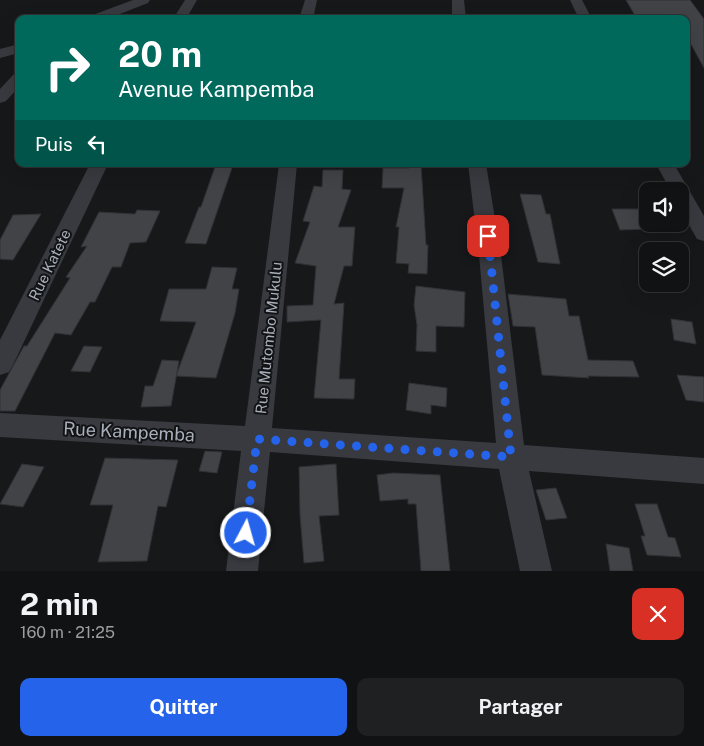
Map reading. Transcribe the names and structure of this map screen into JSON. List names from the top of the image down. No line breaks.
{"streets":{"street":["Rue Katete","Rue Mutombo Mukulu","Rue Kampemba"]},"crossings":[["Rue Mutombo Mukulu","Rue Kampemba"]],"page":{"turn":["20 m","Avenue Kampemba"],"then":"Puis","heading":["2 min","160 m · 21:25"],"buttons":["Quitter","Partager"]}}
